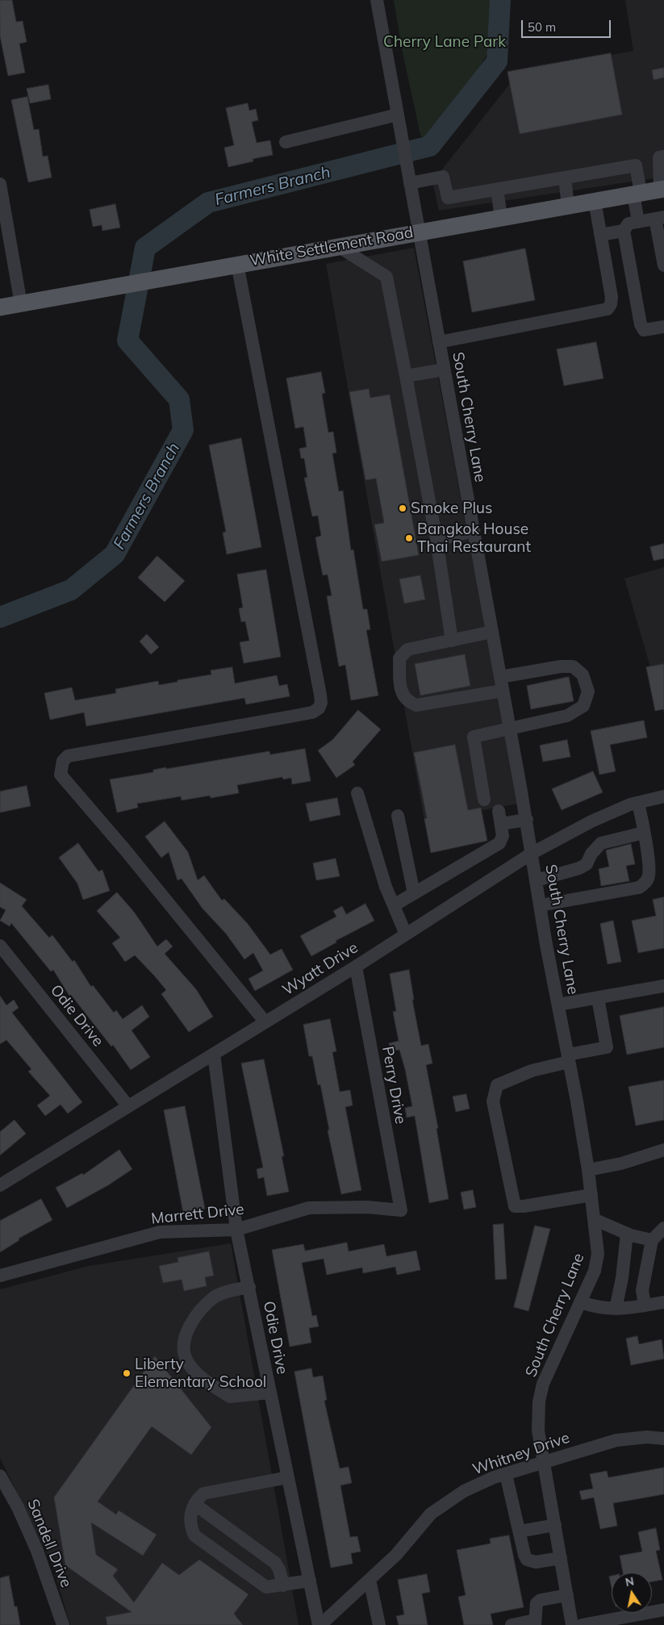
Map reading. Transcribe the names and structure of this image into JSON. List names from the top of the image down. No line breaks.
{"streets":{"main road":["White Settlement Road"],"street":["South Cherry Lane","Wyatt Drive","Odie Drive","Perry Drive","Marrett Drive","Whitney Drive","Sandell Drive"]},"crossings":[["White Settlement Road","South Cherry Lane"],["South Cherry Lane","Wyatt Drive"],["South Cherry Lane","Whitney Drive"],["Wyatt Drive","Odie Drive"],["Wyatt Drive","Perry Drive"],["Odie Drive","Marrett Drive"],["Odie Drive","Whitney Drive"],["Perry Drive","Marrett Drive"]],"water":["Farmers Branch"],"parks":["Cherry Lane Park"],"places":["Smoke Plus","Bangkok House Thai Restaurant","Liberty Elementary School"],"scale_bar":"50 m","north":"top"}
